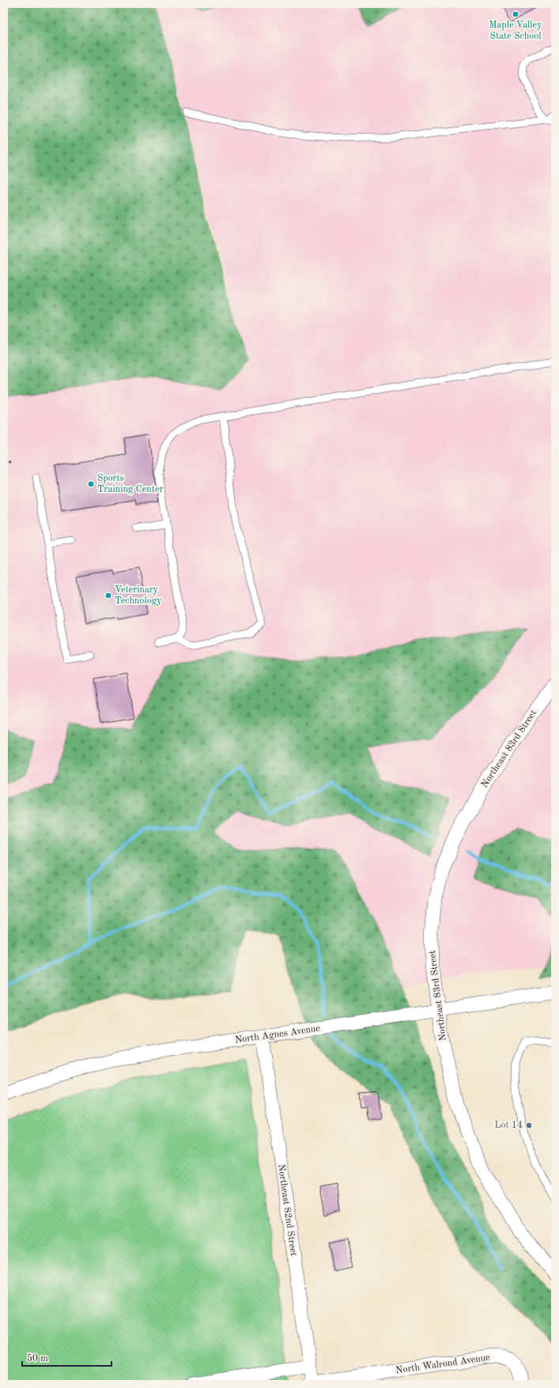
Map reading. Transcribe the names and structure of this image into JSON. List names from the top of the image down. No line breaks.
{"streets":{"street":["Northeast 83rd Street","North Agnes Avenue","Northeast 82nd Street","North Walrond Avenue"]},"crossings":[["Northeast 83rd Street","North Agnes Avenue"],["North Agnes Avenue","Northeast 82nd Street"],["Northeast 82nd Street","North Walrond Avenue"]],"places":["Maple Valley State School","Sports Training Center","Veterinary Technology","Lot 14"],"scale_bar":"50 m"}
